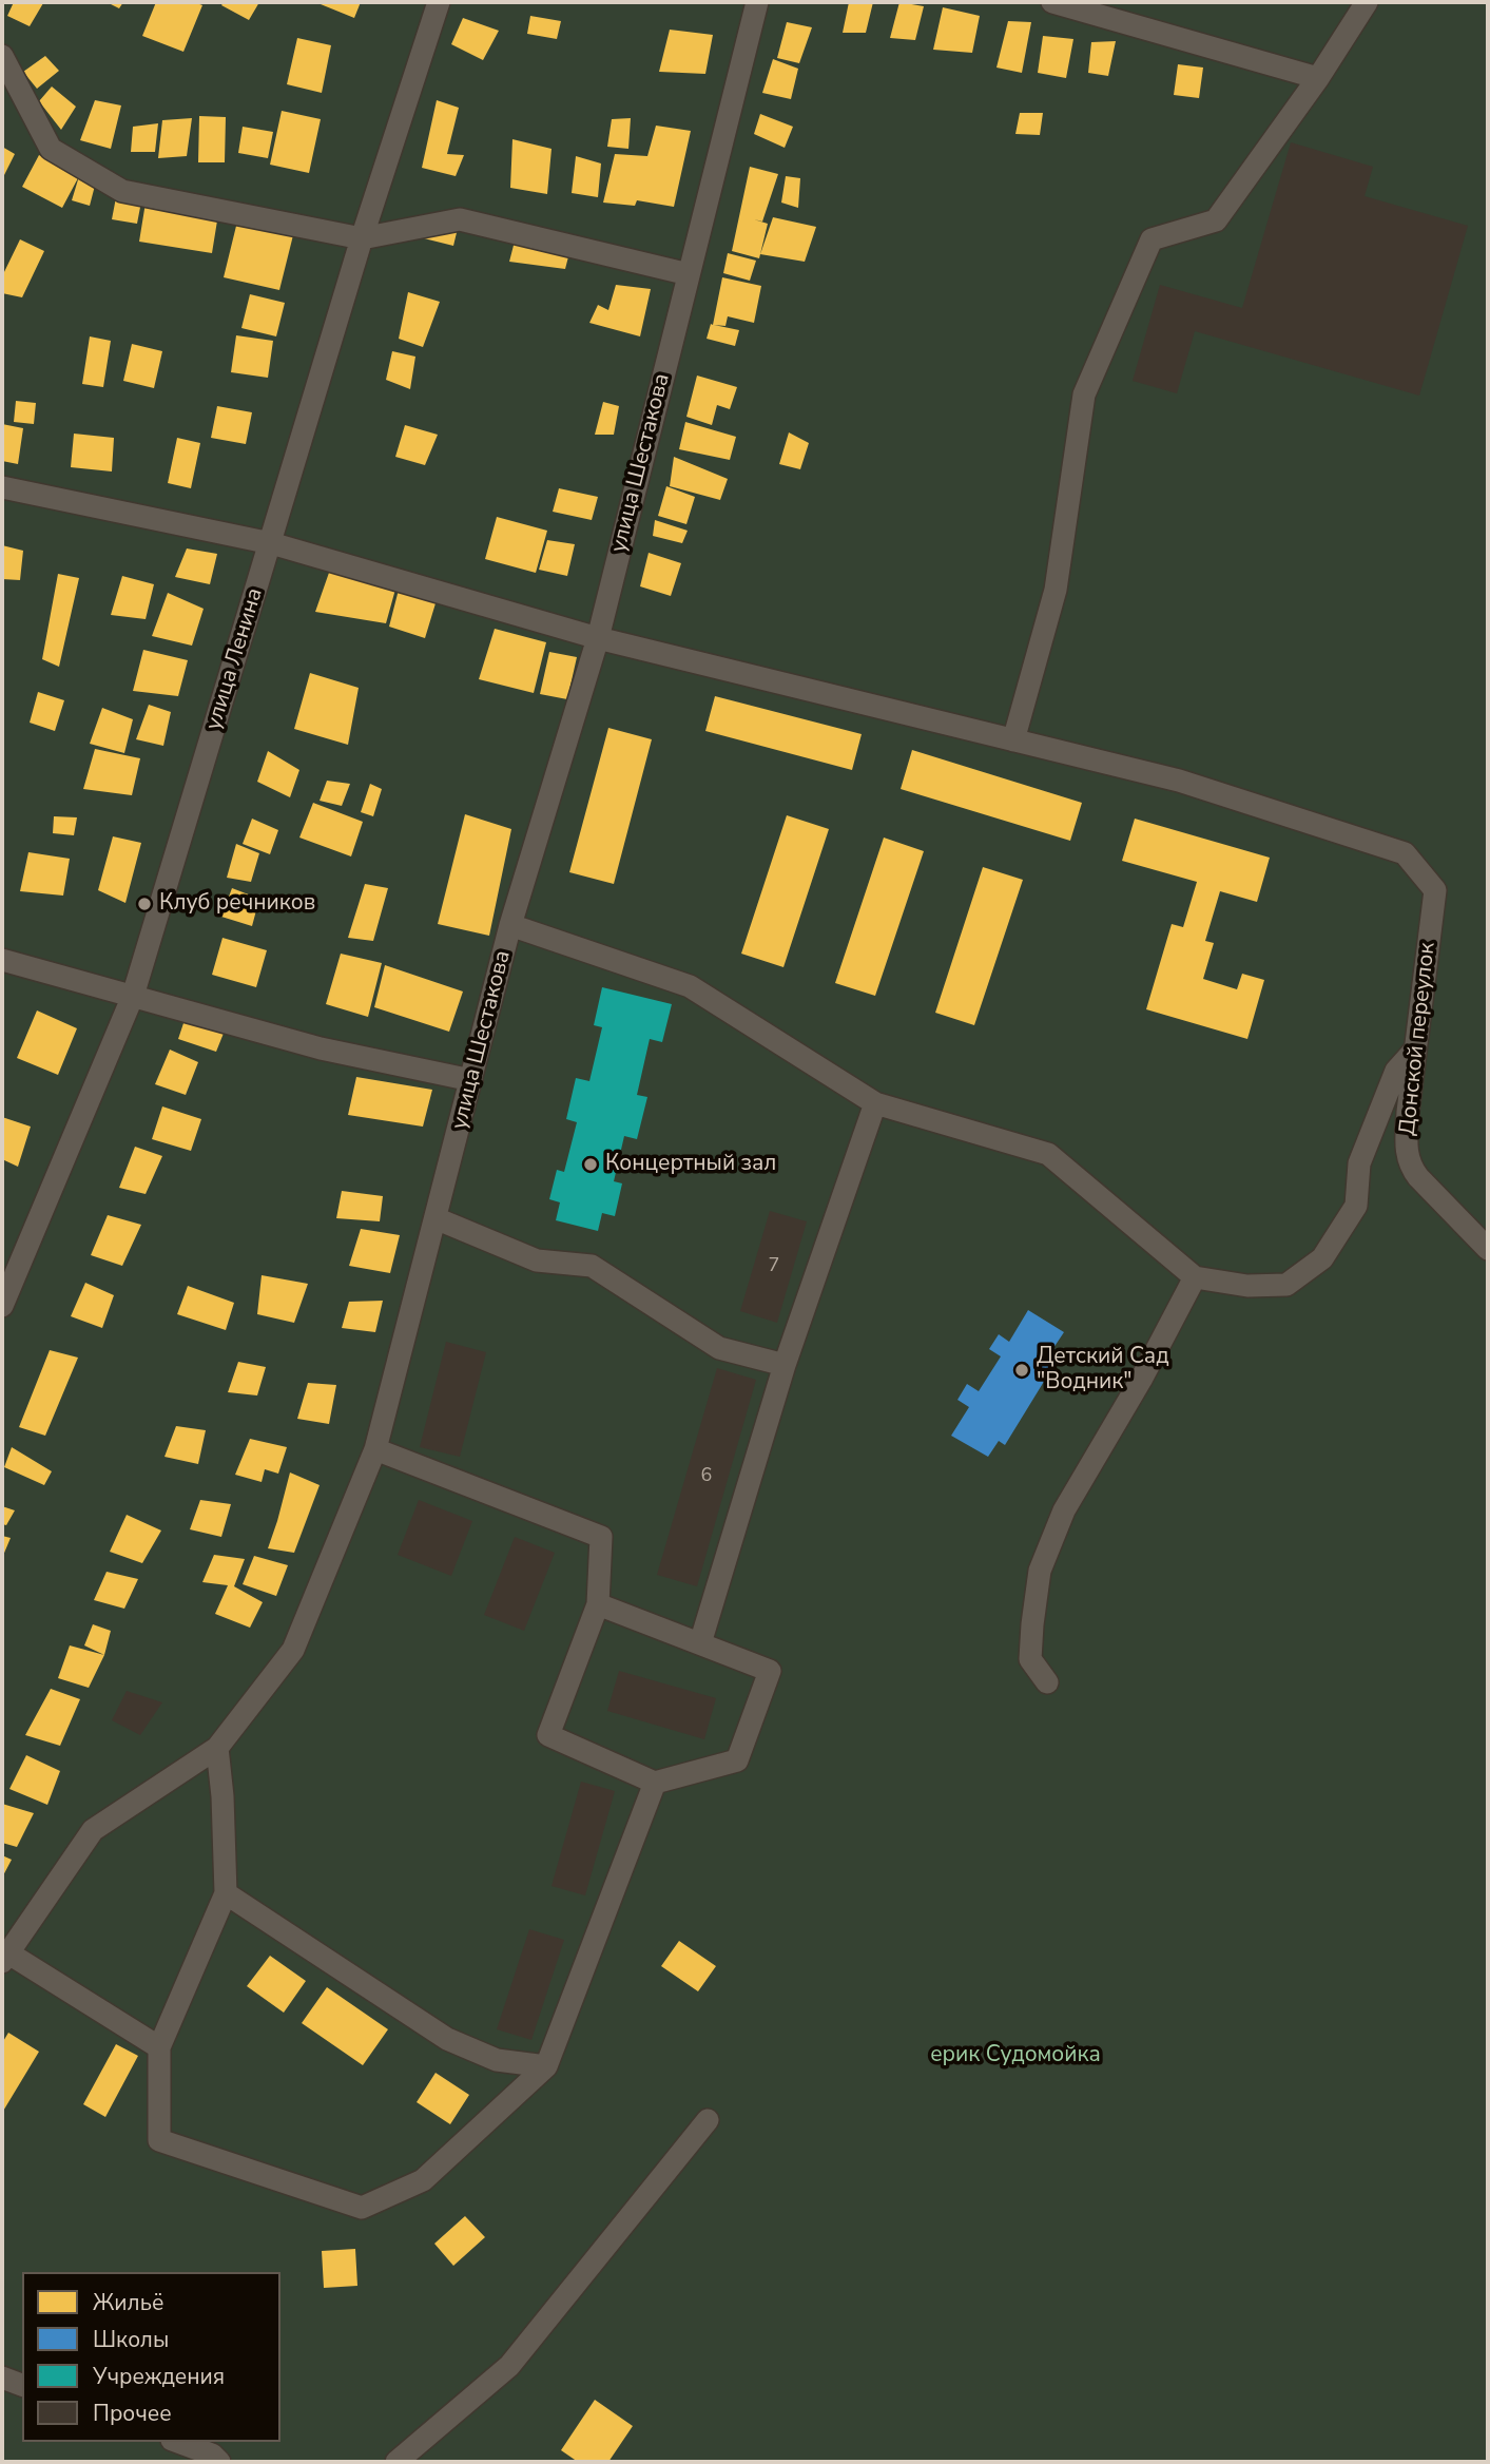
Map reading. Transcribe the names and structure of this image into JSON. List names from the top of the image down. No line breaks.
{"streets":{"street":["улица Шестакова","улица Ленина","Донской переулок"]},"parks":["ерик Судомойка"],"places":["Клуб речников","Концертный зал","Детский Сад \"Водник\""],"house_numbers":["7","6"],"legend":["Жильё","Школы","Учреждения","Прочее"]}
